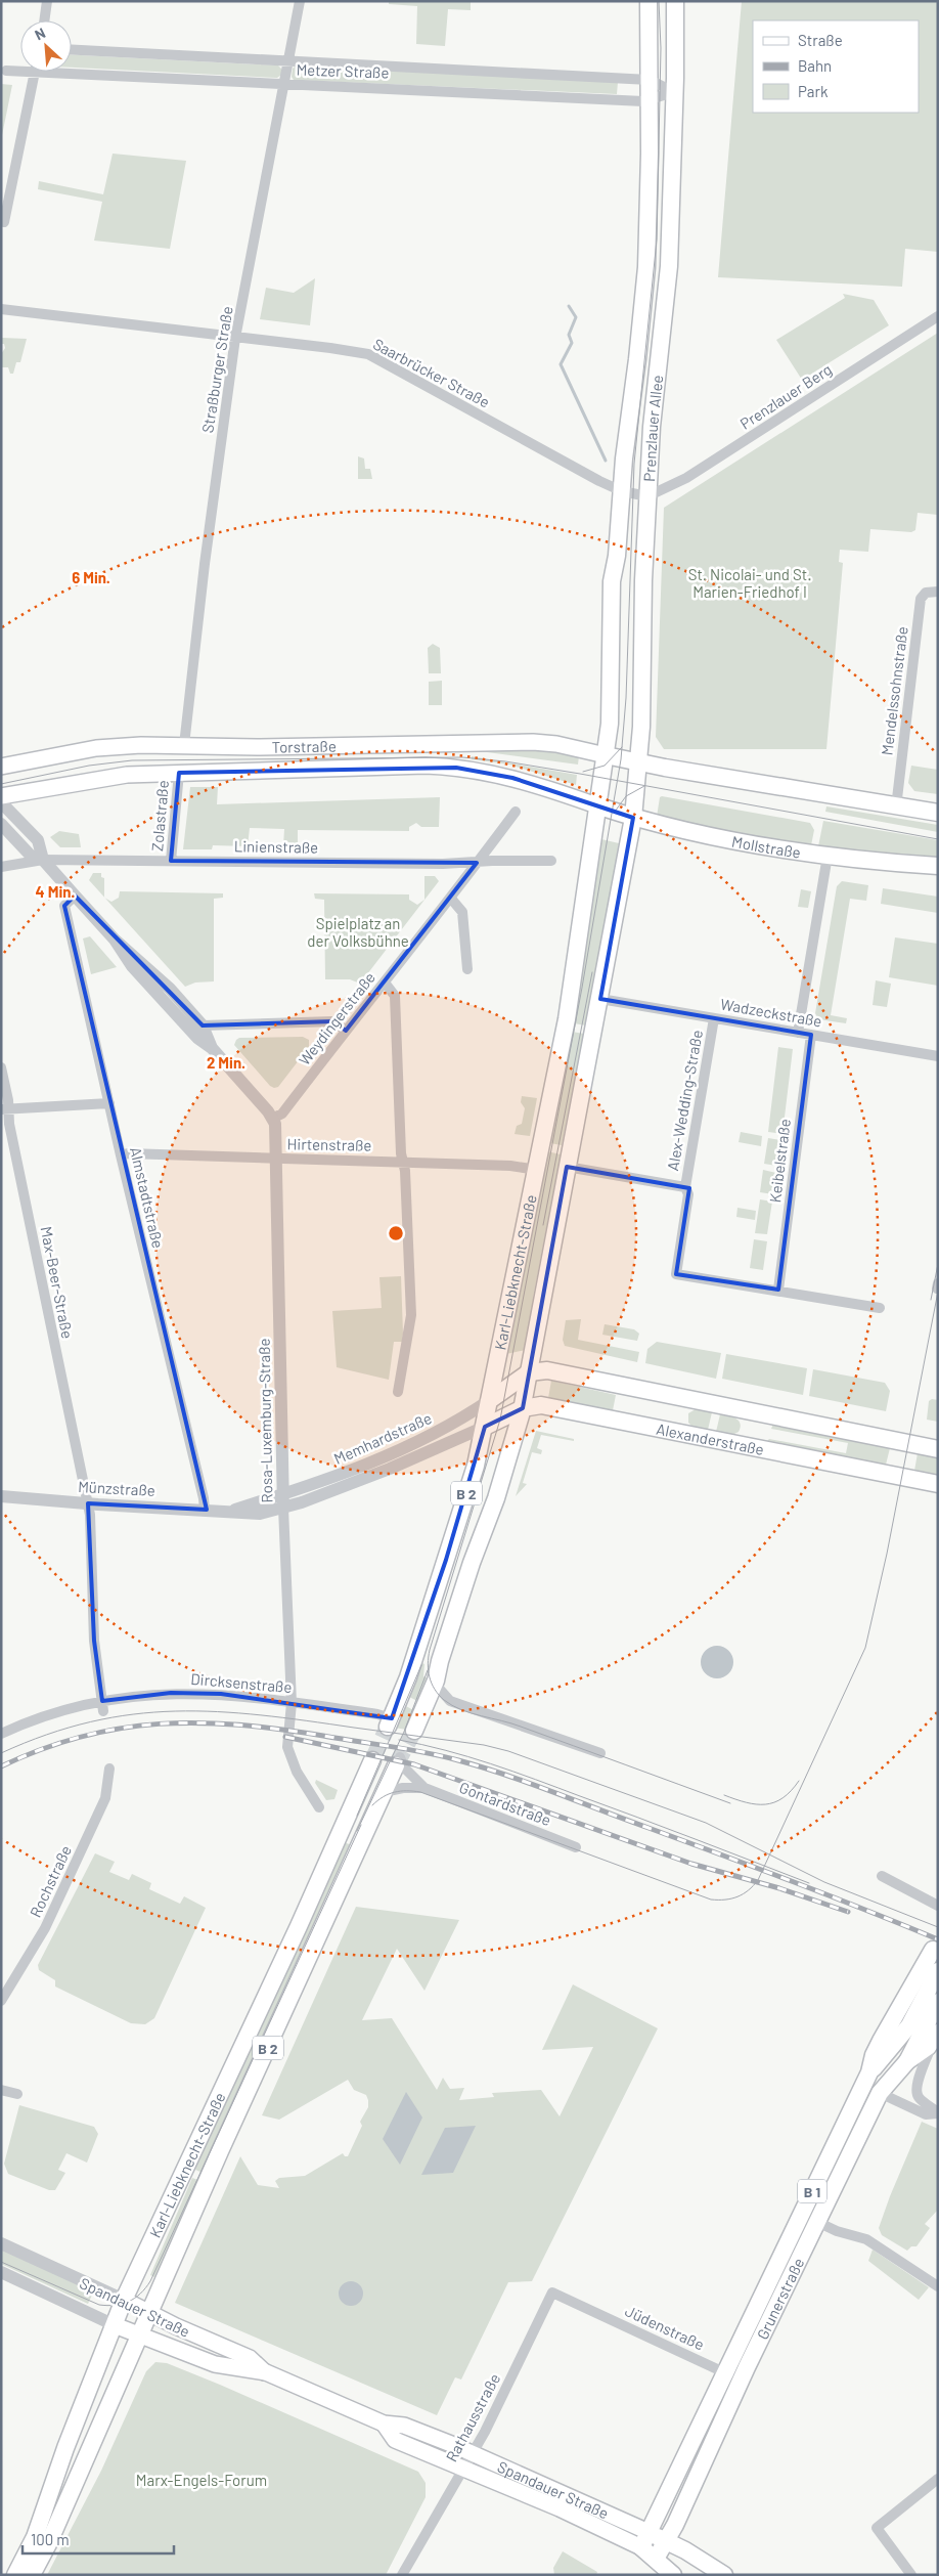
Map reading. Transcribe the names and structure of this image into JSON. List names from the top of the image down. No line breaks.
{"streets":{"main road":["Prenzlauer Allee","Torstraße","Mollstraße","Karl-Liebknecht-Straße","Alexanderstraße","B 2","B 1","Grunerstraße","Spandauer Straße"],"street":["Metzer Straße","Straßburger Straße","Saarbrücker Straße","Prenzlauer Berg","Mendelssohnstraße","Zolastraße","Linienstraße","Wadzeckstraße","Weydingerstraße","Alex-Wedding-Straße","Hirtenstraße","Keibelstraße","Almstadtstraße","Max-Beer-Straße","Rosa-Luxemburg-Straße","Memhardstraße","Münzstraße","Dircksenstraße","Gontardstraße","Rochstraße","Jüdenstraße","Rathausstraße"]},"crossings":[["Metzer Straße","Straßburger Straße"],["Metzer Straße","Prenzlauer Allee"],["Straßburger Straße","Saarbrücker Straße"],["Straßburger Straße","Torstraße"],["Saarbrücker Straße","Prenzlauer Berg"],["Saarbrücker Straße","Prenzlauer Allee"],["Prenzlauer Berg","Prenzlauer Allee"],["Prenzlauer Allee","Torstraße"],["Prenzlauer Allee","Mollstraße"],["Prenzlauer Allee","Karl-Liebknecht-Straße"],["Torstraße","Zolastraße"],["Torstraße","Mollstraße"],["Torstraße","Karl-Liebknecht-Straße"],["Zolastraße","Linienstraße"],["Linienstraße","Weydingerstraße"],["Mollstraße","Karl-Liebknecht-Straße"],["Wadzeckstraße","Alex-Wedding-Straße"],["Wadzeckstraße","Keibelstraße"],["Wadzeckstraße","Karl-Liebknecht-Straße"],["Weydingerstraße","Rosa-Luxemburg-Straße"],["Alex-Wedding-Straße","Keibelstraße"],["Alex-Wedding-Straße","Karl-Liebknecht-Straße"],["Hirtenstraße","Almstadtstraße"],["Hirtenstraße","Karl-Liebknecht-Straße"],["Hirtenstraße","Rosa-Luxemburg-Straße"],["Almstadtstraße","Münzstraße"],["Karl-Liebknecht-Straße","Memhardstraße"],["Karl-Liebknecht-Straße","Alexanderstraße"],["Karl-Liebknecht-Straße","Dircksenstraße"],["Karl-Liebknecht-Straße","Gontardstraße"],["Karl-Liebknecht-Straße","Spandauer Straße"],["Max-Beer-Straße","Münzstraße"],["Rosa-Luxemburg-Straße","Memhardstraße"],["Rosa-Luxemburg-Straße","Münzstraße"],["Rosa-Luxemburg-Straße","Dircksenstraße"],["Memhardstraße","Alexanderstraße"],["Memhardstraße","Münzstraße"],["Grunerstraße","Spandauer Straße"],["Grunerstraße","Jüdenstraße"],["Spandauer Straße","Rathausstraße"],["Jüdenstraße","Rathausstraße"]],"parks":["St. Nicolai- und St. Marien-Friedhof I","Spielplatz an der Volksbühne","Marx-Engels-Forum"],"legend":["Straße","Bahn","Park"],"scale_bar":"100 m","north":"top left","rings":["6 Min.","4 Min.","2 Min."]}
